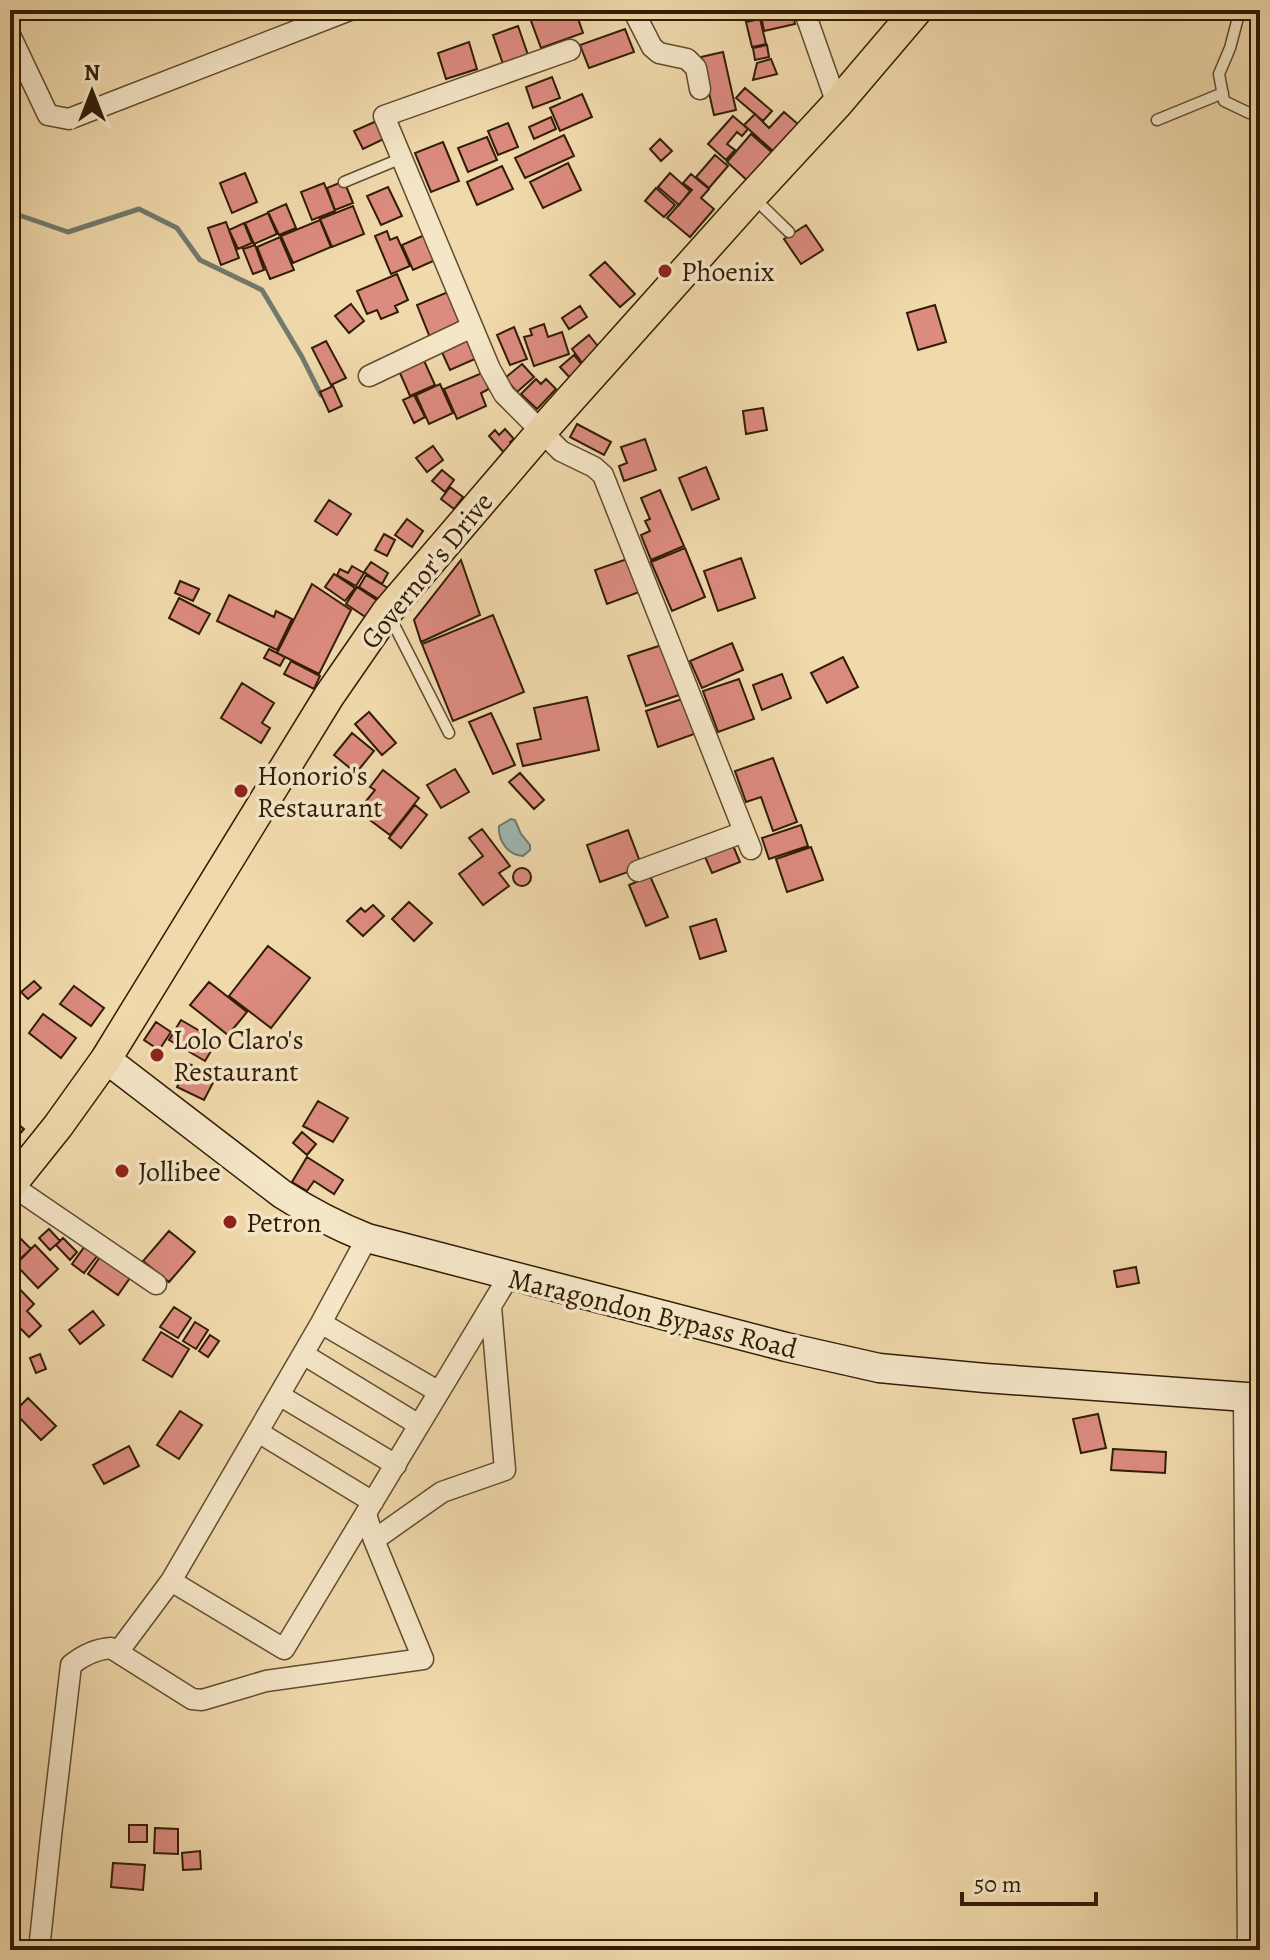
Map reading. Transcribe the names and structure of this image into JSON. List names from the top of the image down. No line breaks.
{"streets":{"main road":["Governor's Drive","Maragondon Bypass Road"]},"crossings":[["Governor's Drive","Maragondon Bypass Road"]],"places":["Phoenix","Honorio's Restaurant","Lolo Claro's Restaurant","Jollibee","Petron"],"scale_bar":"50 m","north":"top"}
